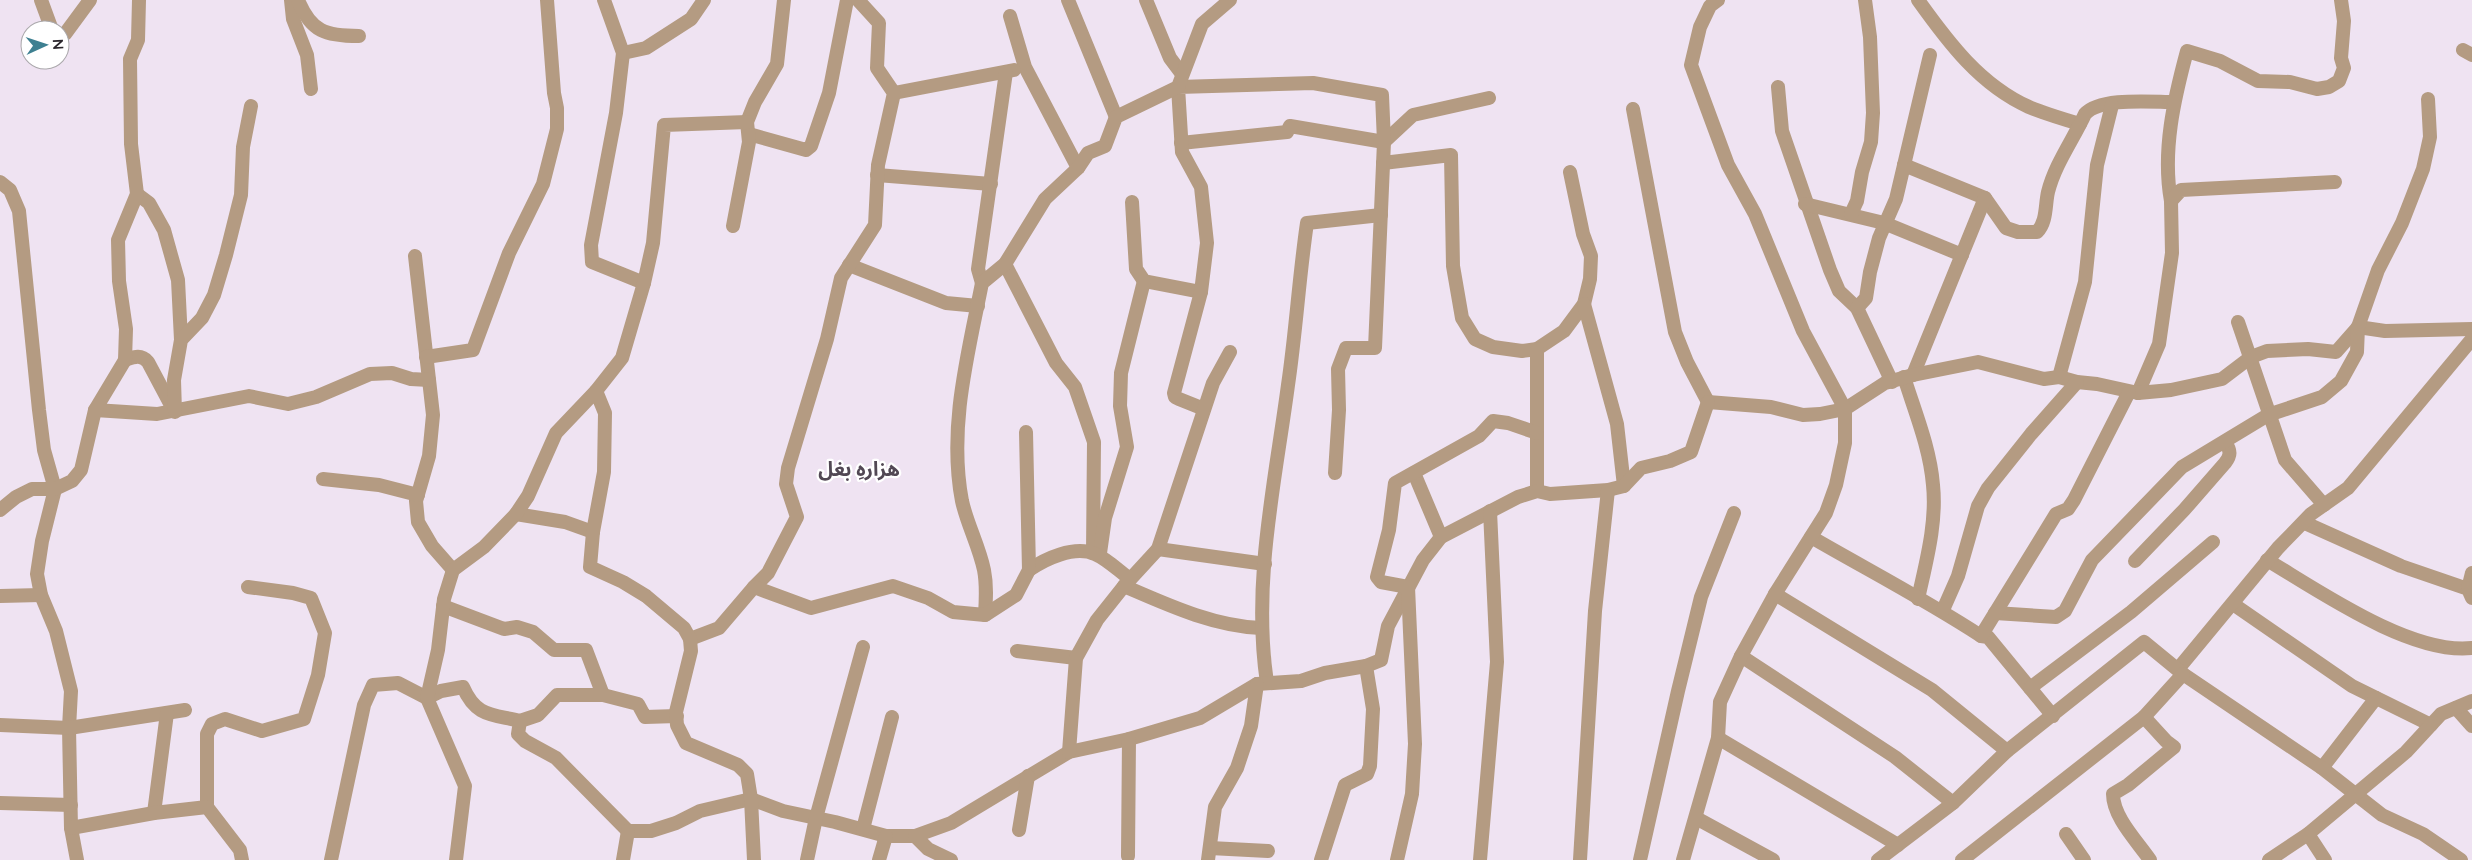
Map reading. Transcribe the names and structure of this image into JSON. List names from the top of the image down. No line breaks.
{"districts":["هزارهِ بغل"],"north":"right"}
